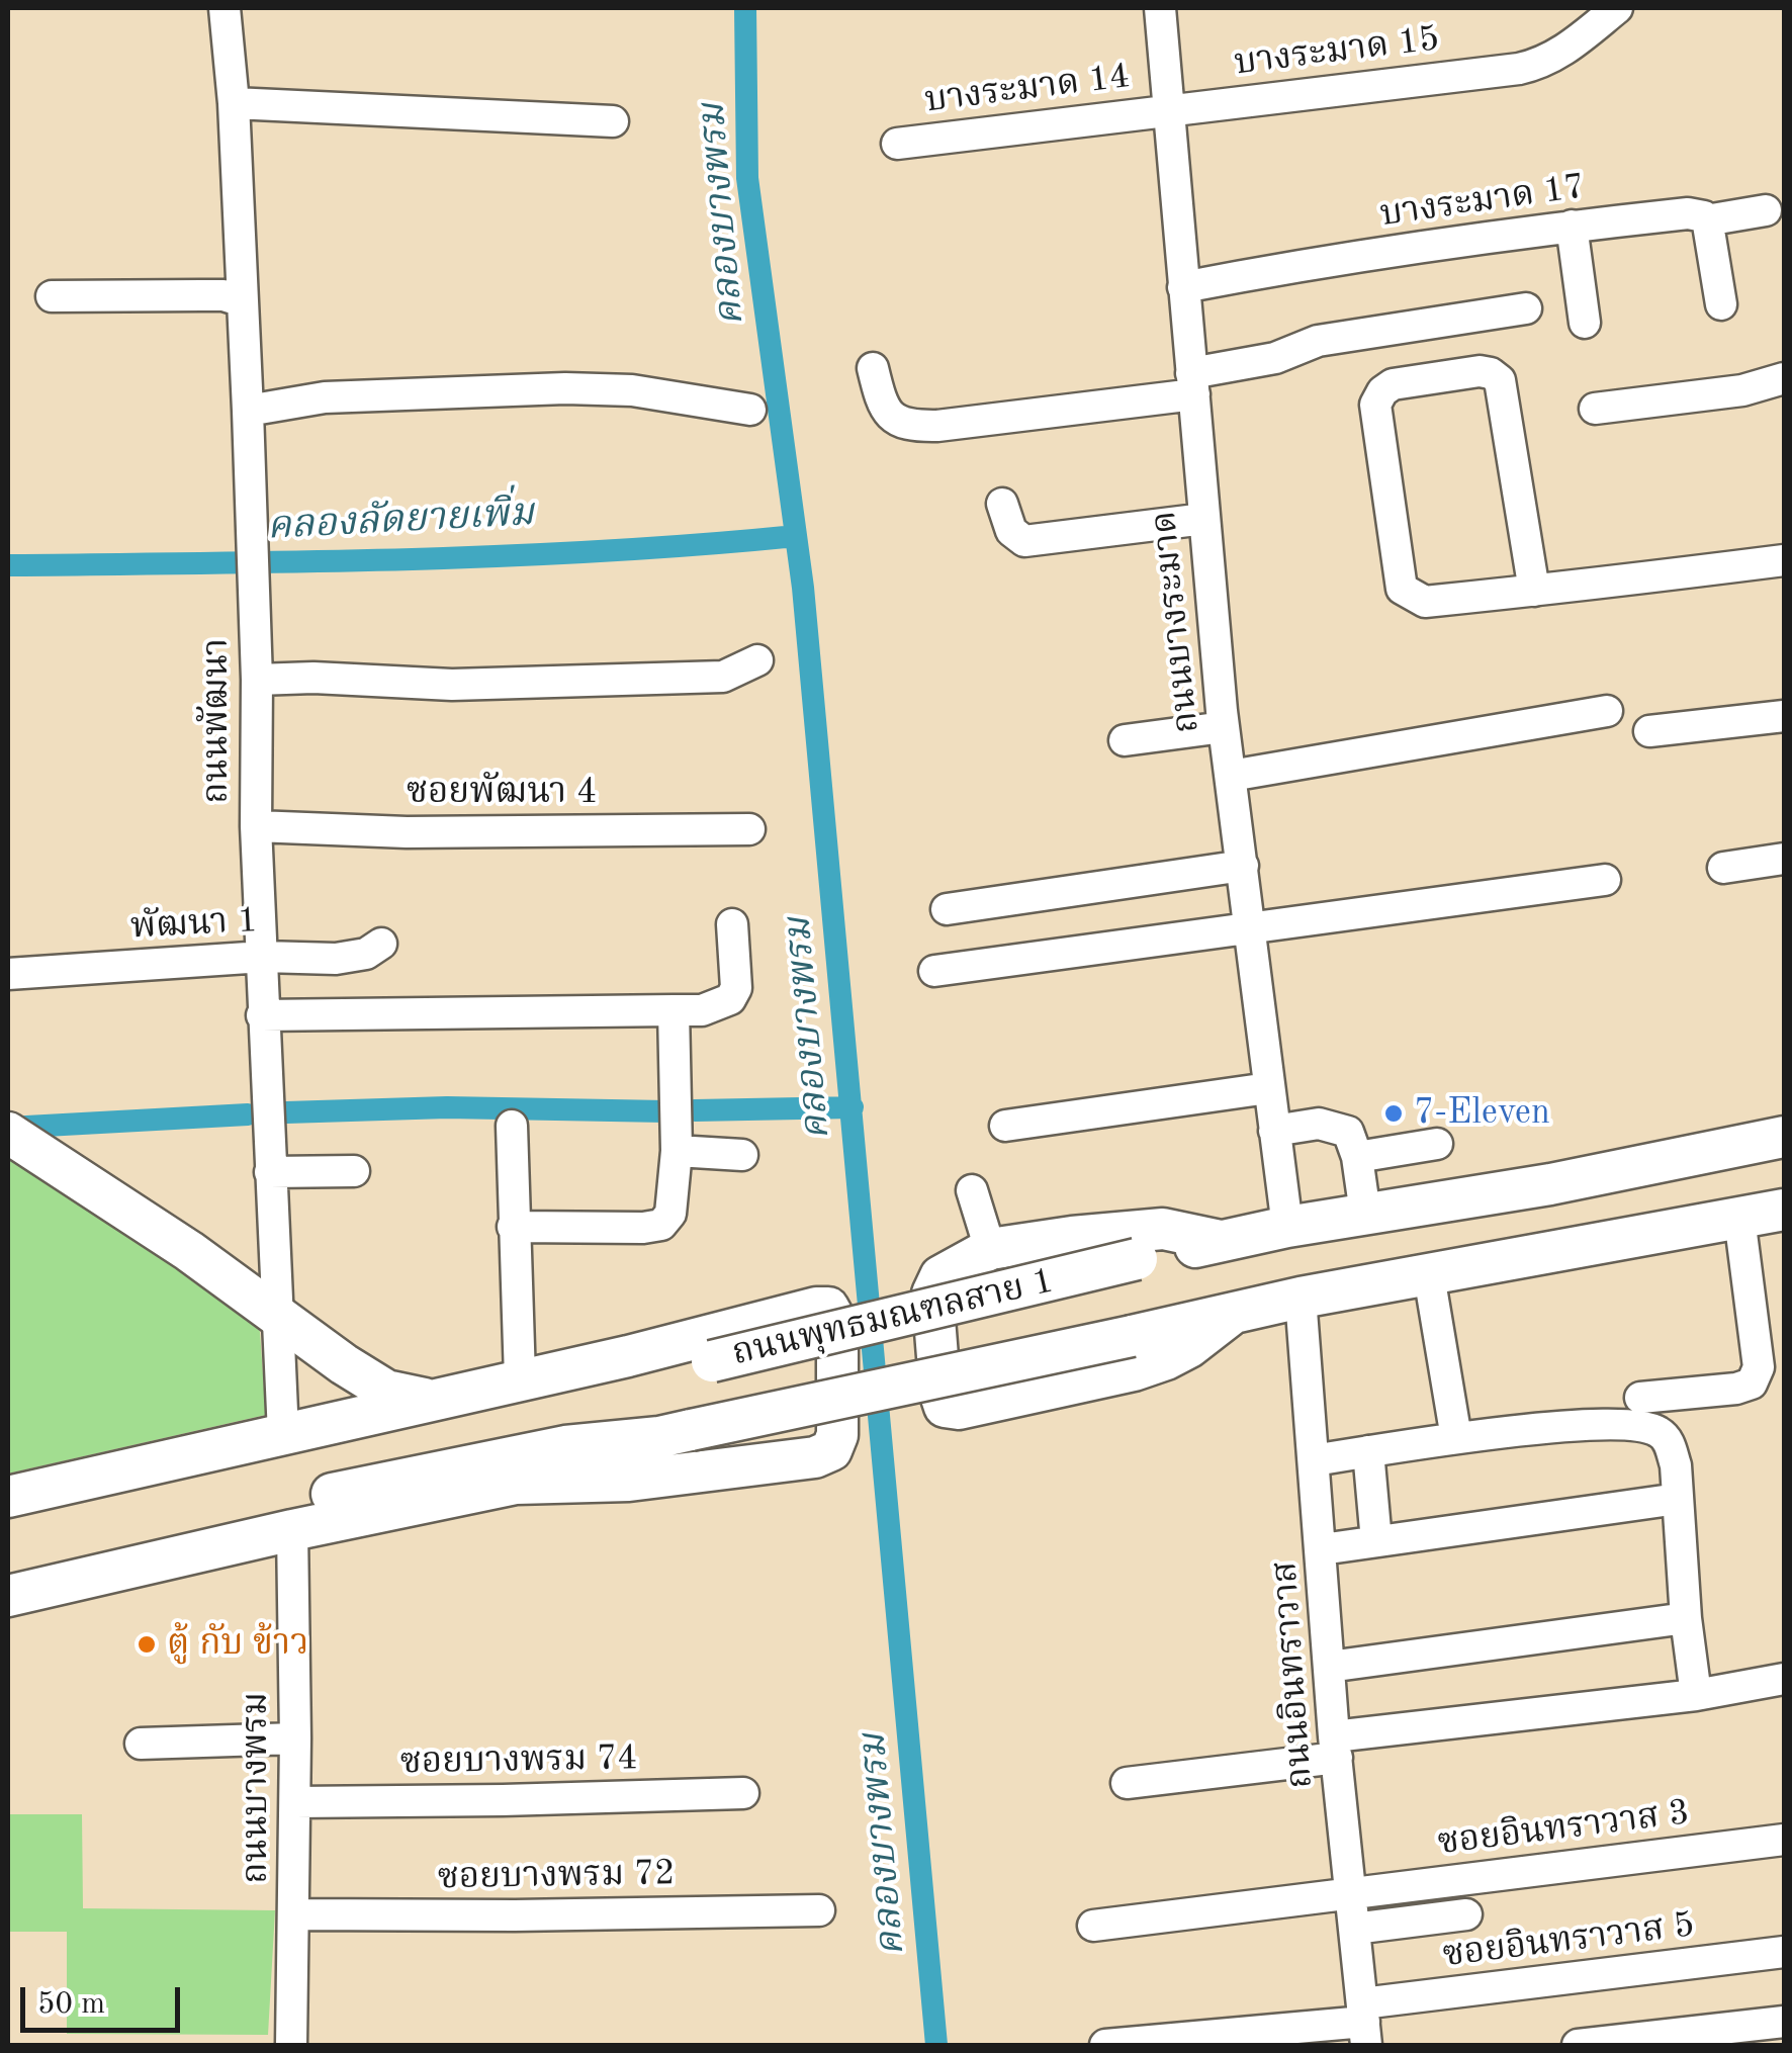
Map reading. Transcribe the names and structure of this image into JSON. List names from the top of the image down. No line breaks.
{"streets":{"main road":["ถนนพุทธมณฑลสาย 1"],"street":["บางระมาด 15","บางระมาด 14","บางระมาด 17","ถนนบางระมาด","ถนนพัฒนา","ซอยพัฒนา 4","พัฒนา 1","ถนนอินทราวาส","ซอยบางพรม 74","ถนนบางพรม","ซอยอินทราวาส 3","ซอยบางพรม 72","ซอยอินทราวาส 5"]},"crossings":[["บางระมาด 15","บางระมาด 14"],["บางระมาด 15","ถนนบางระมาด"],["บางระมาด 14","ถนนบางระมาด"],["บางระมาด 17","ถนนบางระมาด"],["ถนนบางระมาด","ถนนพุทธมณฑลสาย 1"],["ถนนพัฒนา","ซอยพัฒนา 4"],["ถนนพัฒนา","พัฒนา 1"],["ถนนพุทธมณฑลสาย 1","ถนนอินทราวาส"],["ถนนอินทราวาส","ซอยอินทราวาส 3"],["ถนนอินทราวาส","ซอยอินทราวาส 5"],["ซอยบางพรม 74","ถนนบางพรม"],["ถนนบางพรม","ซอยบางพรม 72"]],"water":["คลองบางพรม","คลองลัดยายเพิ่ม"],"places":["7-Eleven","ตู้ กับ ข้าว"],"scale_bar":"50 m"}
